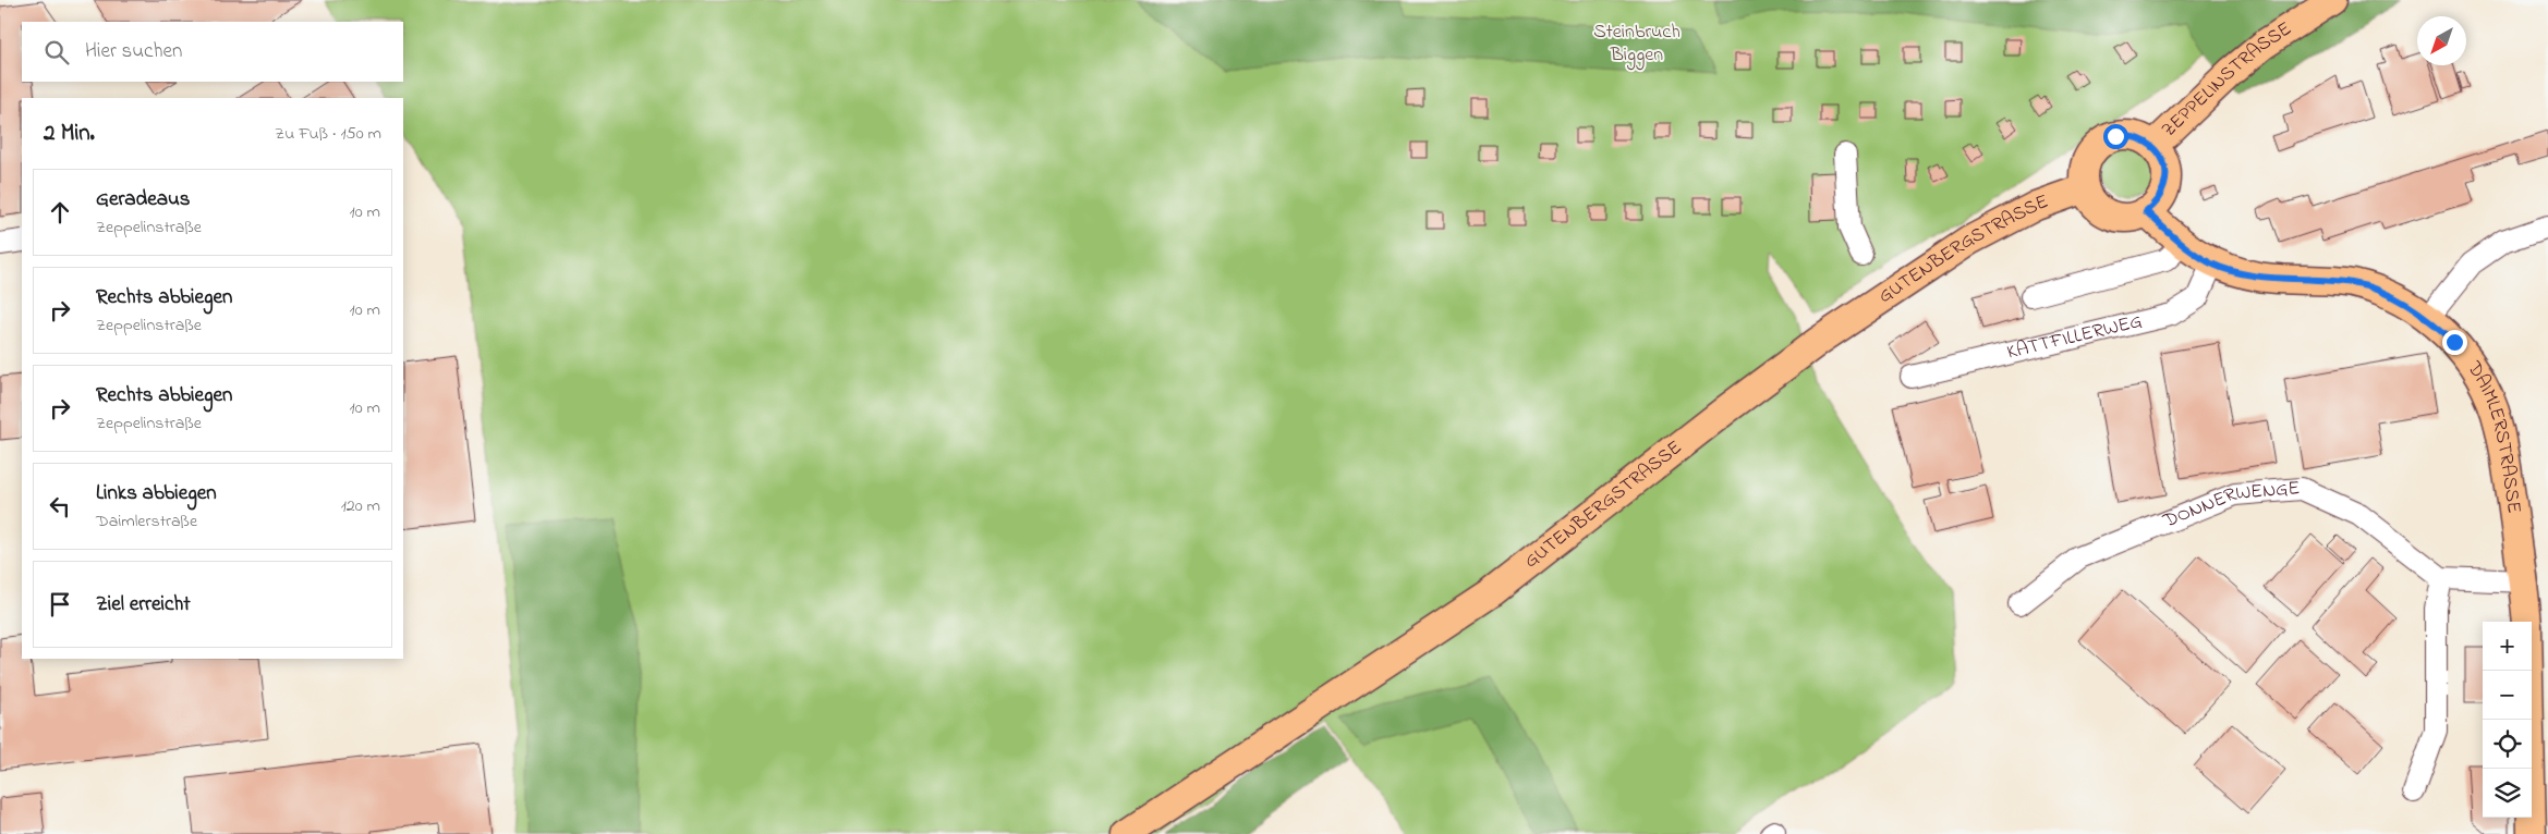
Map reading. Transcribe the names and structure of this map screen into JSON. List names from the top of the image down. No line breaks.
{"streets":{"main road":["ZEPPELINSTRASSE","GUTENBERGSTRASSE","DAIMLERSTRASSE"],"street":["KATTFILLERWEG","DONNERWENGE"]},"crossings":[["ZEPPELINSTRASSE","GUTENBERGSTRASSE"],["ZEPPELINSTRASSE","DAIMLERSTRASSE"],["GUTENBERGSTRASSE","DAIMLERSTRASSE"],["KATTFILLERWEG","DAIMLERSTRASSE"]],"parks":["Steinbruch Biggen"],"north":"bottom left","page":{"search":"Hier suchen","heading":["2 Min.","Zu Fuß · 150 m"],"list":[["Geradeaus","Zeppelinstraße","10 m"],["Rechts abbiegen","Zeppelinstraße","10 m"],["Rechts abbiegen","Zeppelinstraße","10 m"],["Links abbiegen","Daimlerstraße","120 m"],"Ziel erreicht"],"map_buttons":["+","−"]}}
